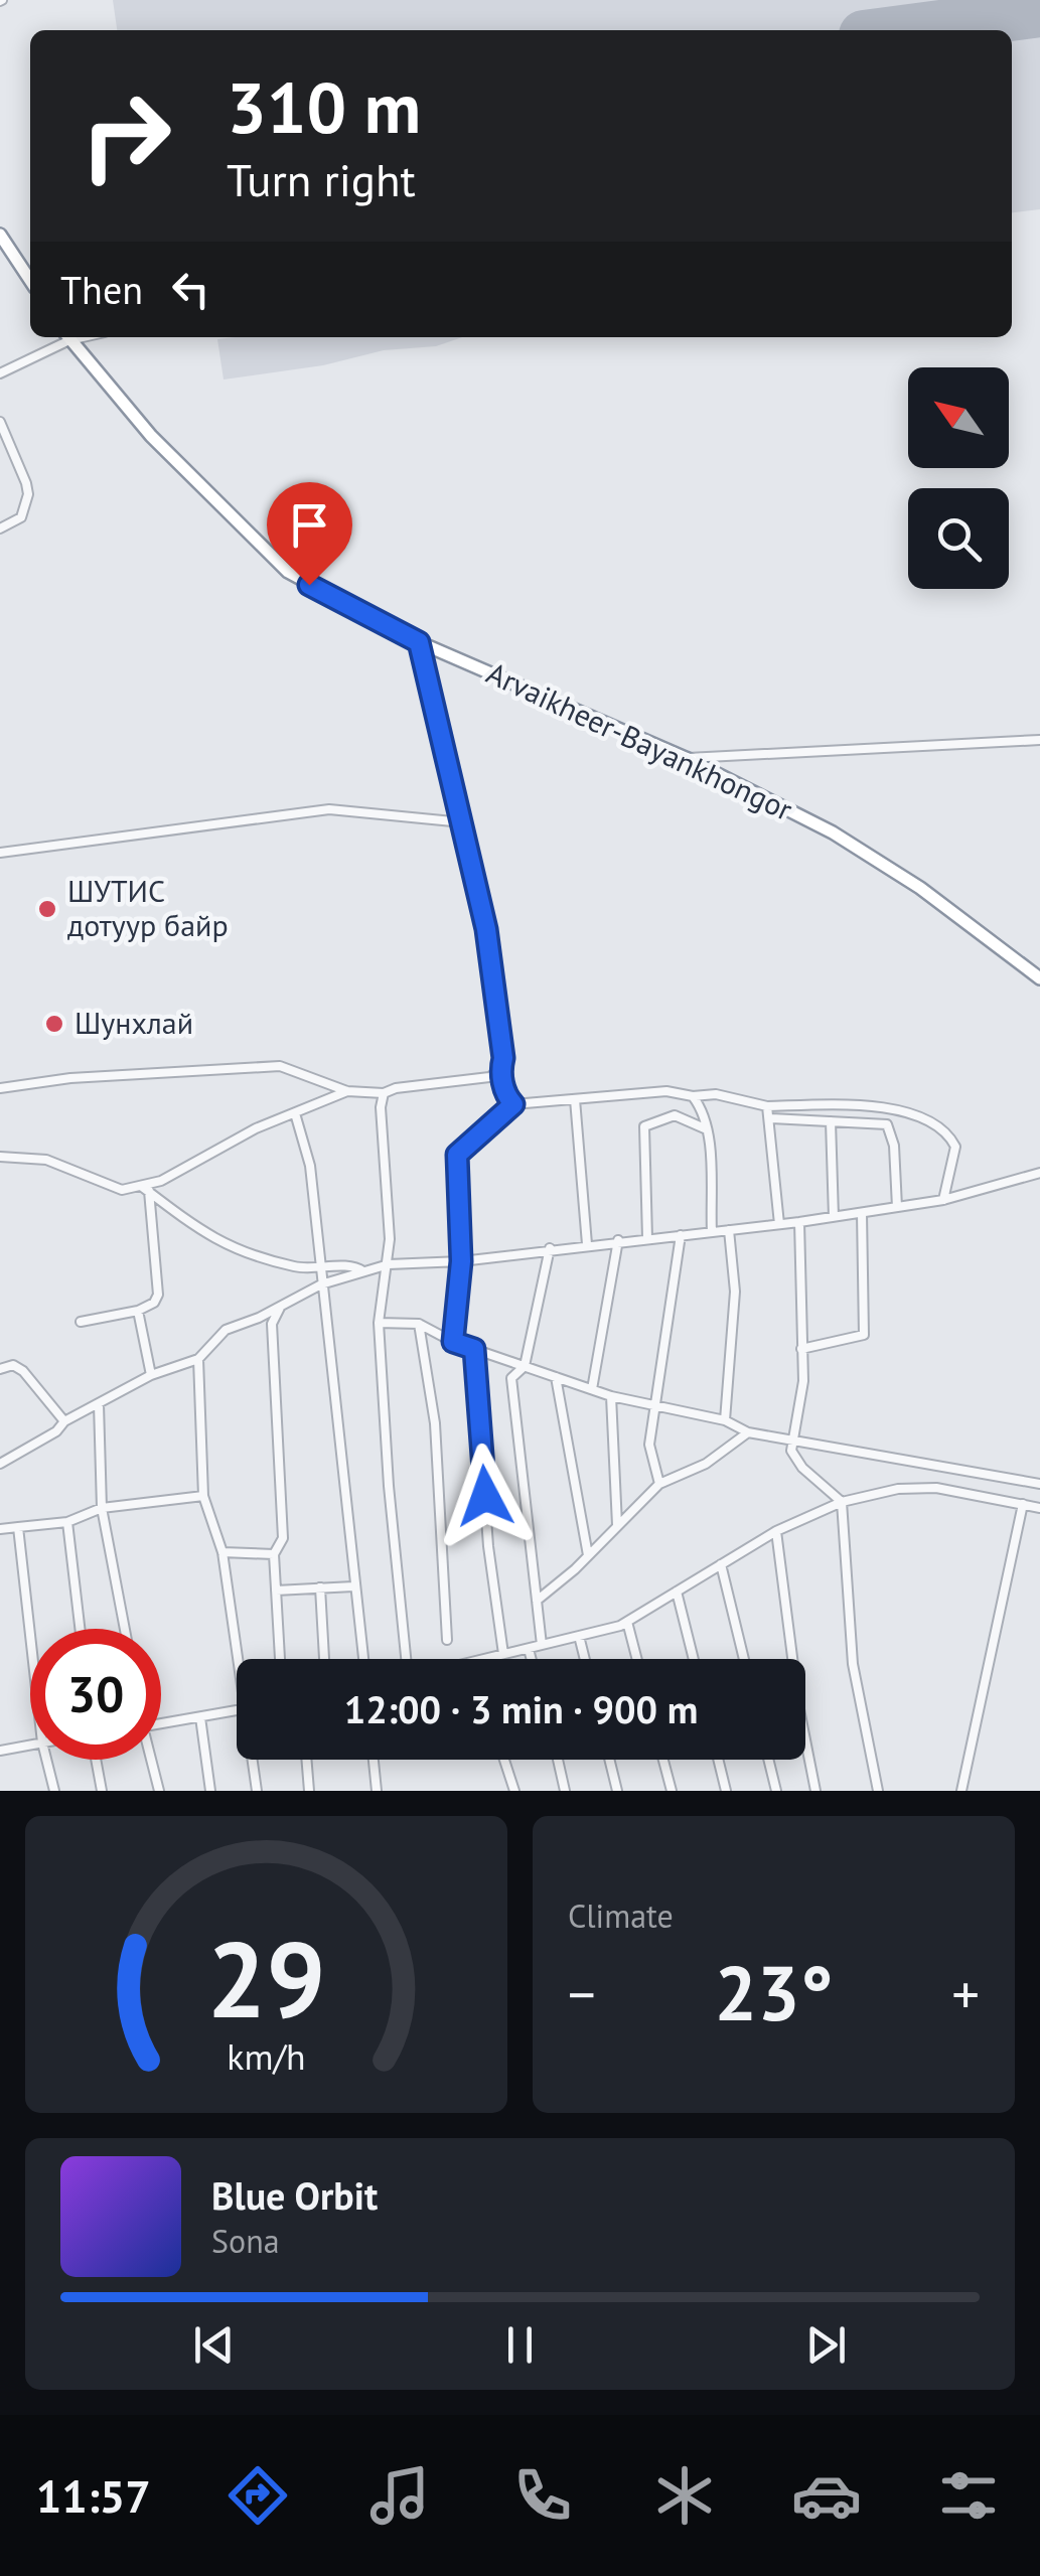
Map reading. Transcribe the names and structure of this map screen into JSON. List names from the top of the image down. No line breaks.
{"streets":{"highway":["Arvaikheer-Bayankhongor"]},"places":["ШУТИС дотуур байр","Шунхлай"],"north":"top left","page":{"turn":["310 m","Turn right"],"then":"Then","limit":"30","trip":"12:00 · 3 min · 900 m","tile":"Climate","heat":["−","23°","+"],"song":["Blue Orbit","Sona"],"tabs":"11:57","gauge":["29","km/h"]}}
